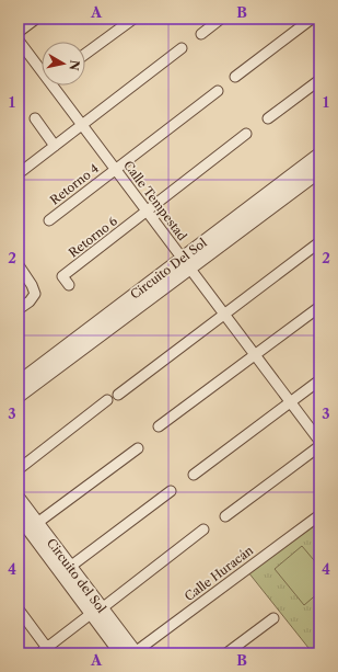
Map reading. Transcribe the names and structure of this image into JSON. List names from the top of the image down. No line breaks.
{"streets":{"street":["Retorno 4","Calle Tempestad","Retorno 6","Circuito Del Sol","Calle Huracán","Circuito del Sol"]},"crossings":[["Retorno 4","Calle Tempestad"],["Calle Tempestad","Retorno 6"],["Calle Tempestad","Circuito Del Sol"],["Calle Huracán","Circuito del Sol"]],"north":"right","grid":{"columns":["A","B"],"rows":["1","2","3","4"]}}
